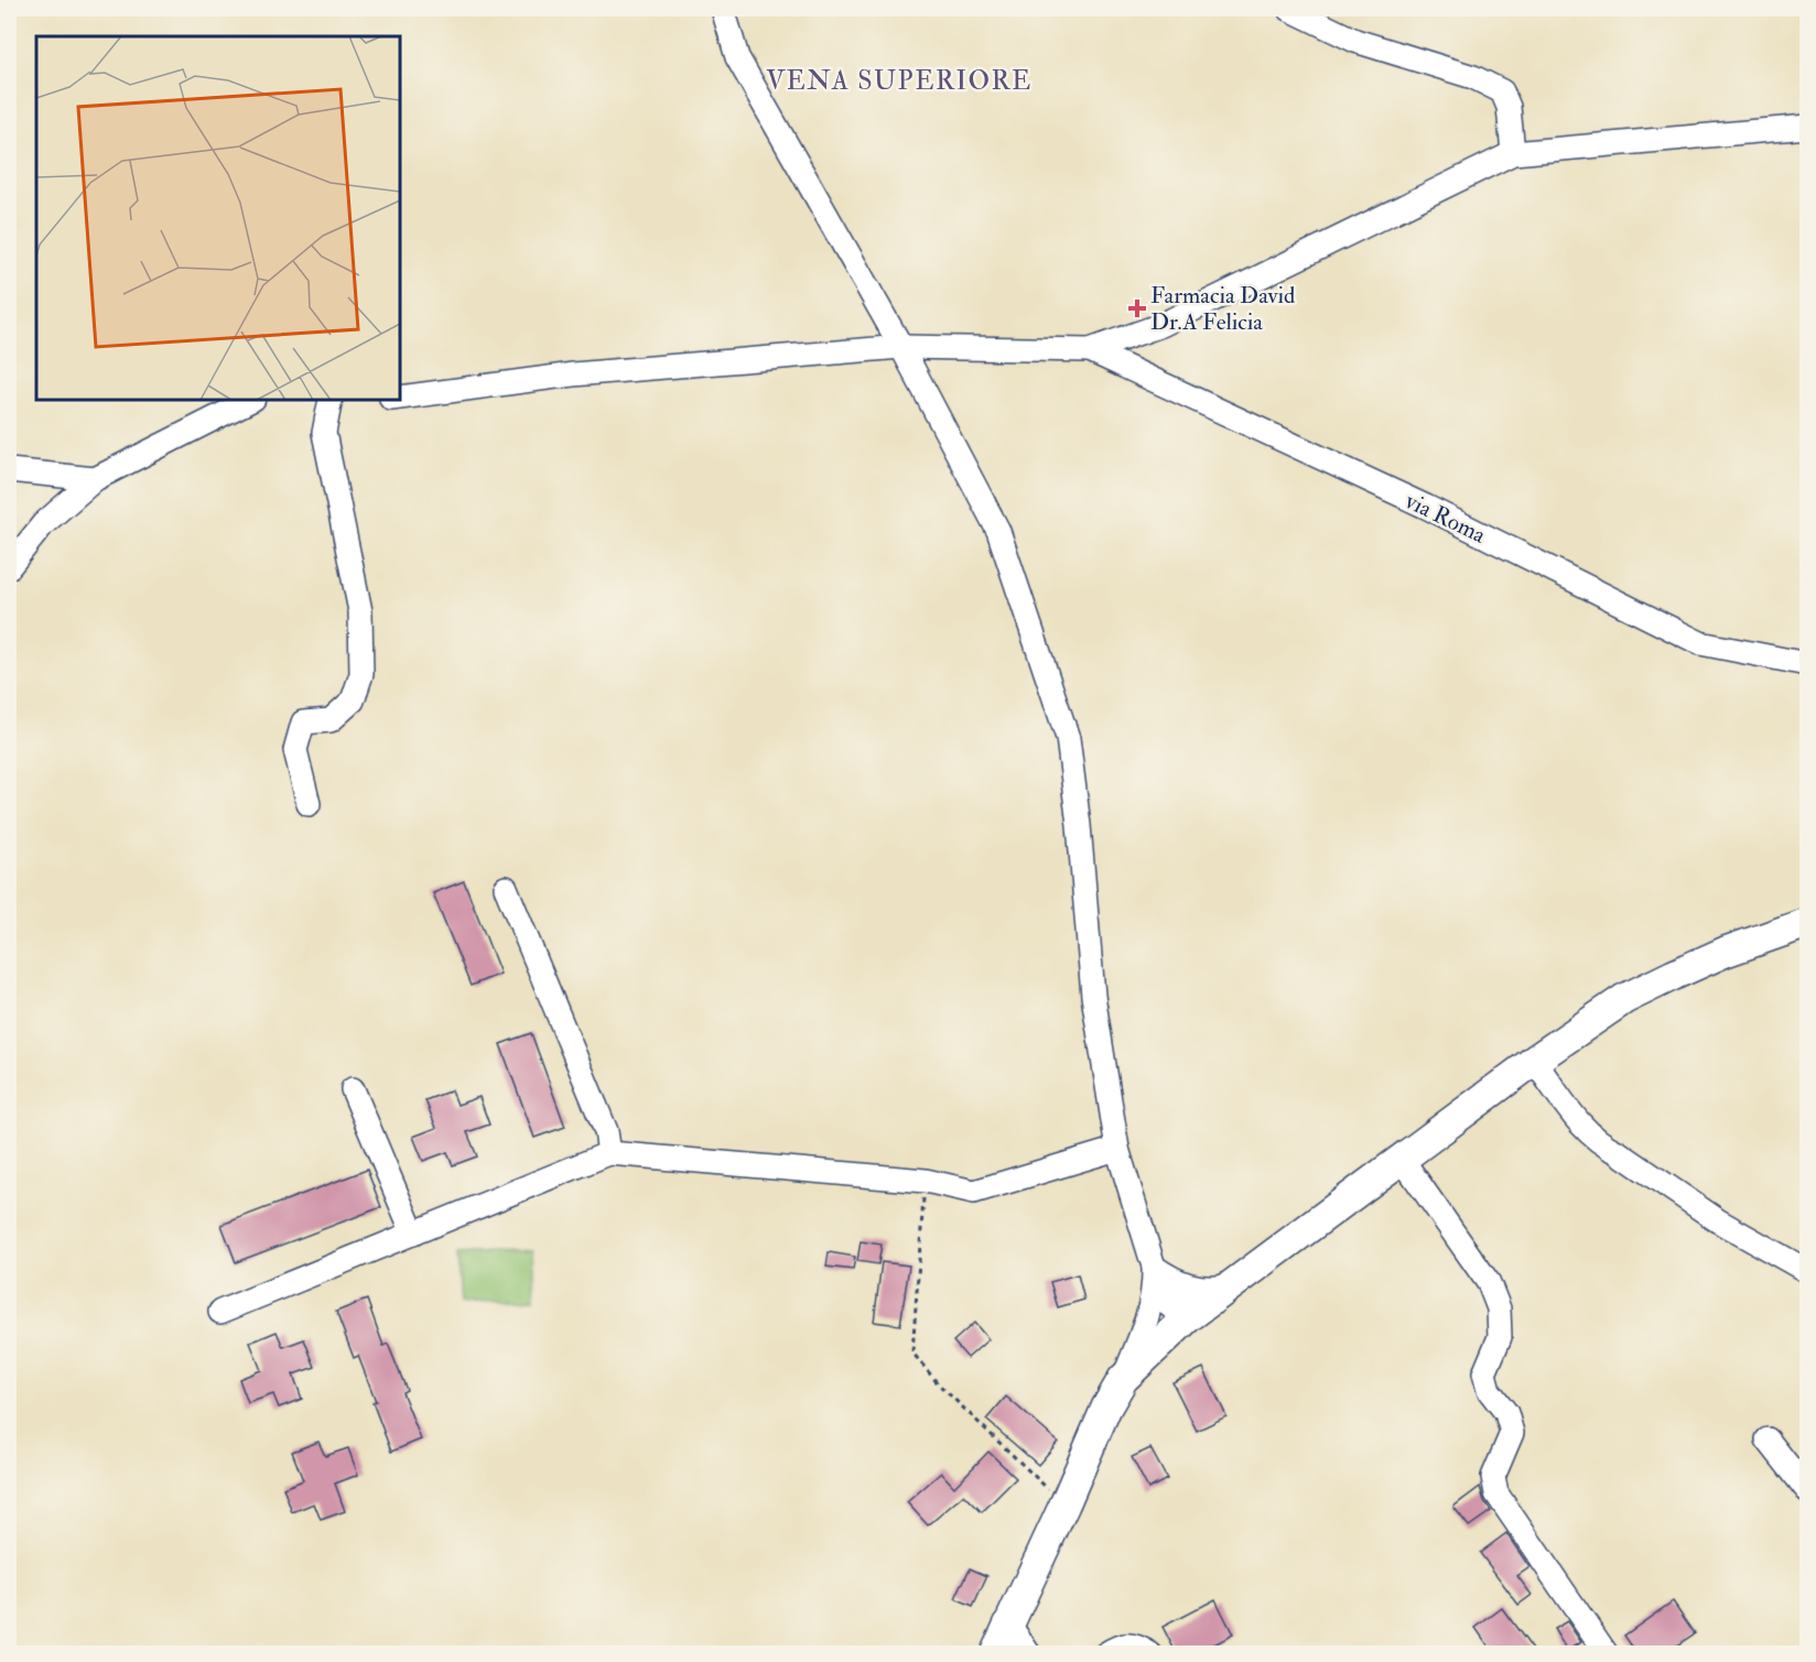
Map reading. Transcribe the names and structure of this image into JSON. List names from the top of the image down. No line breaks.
{"streets":{"street":["via Roma"]},"districts":["VENA SUPERIORE"],"places":{"health":["Farmacia David Dr.A Felicia"]}}
